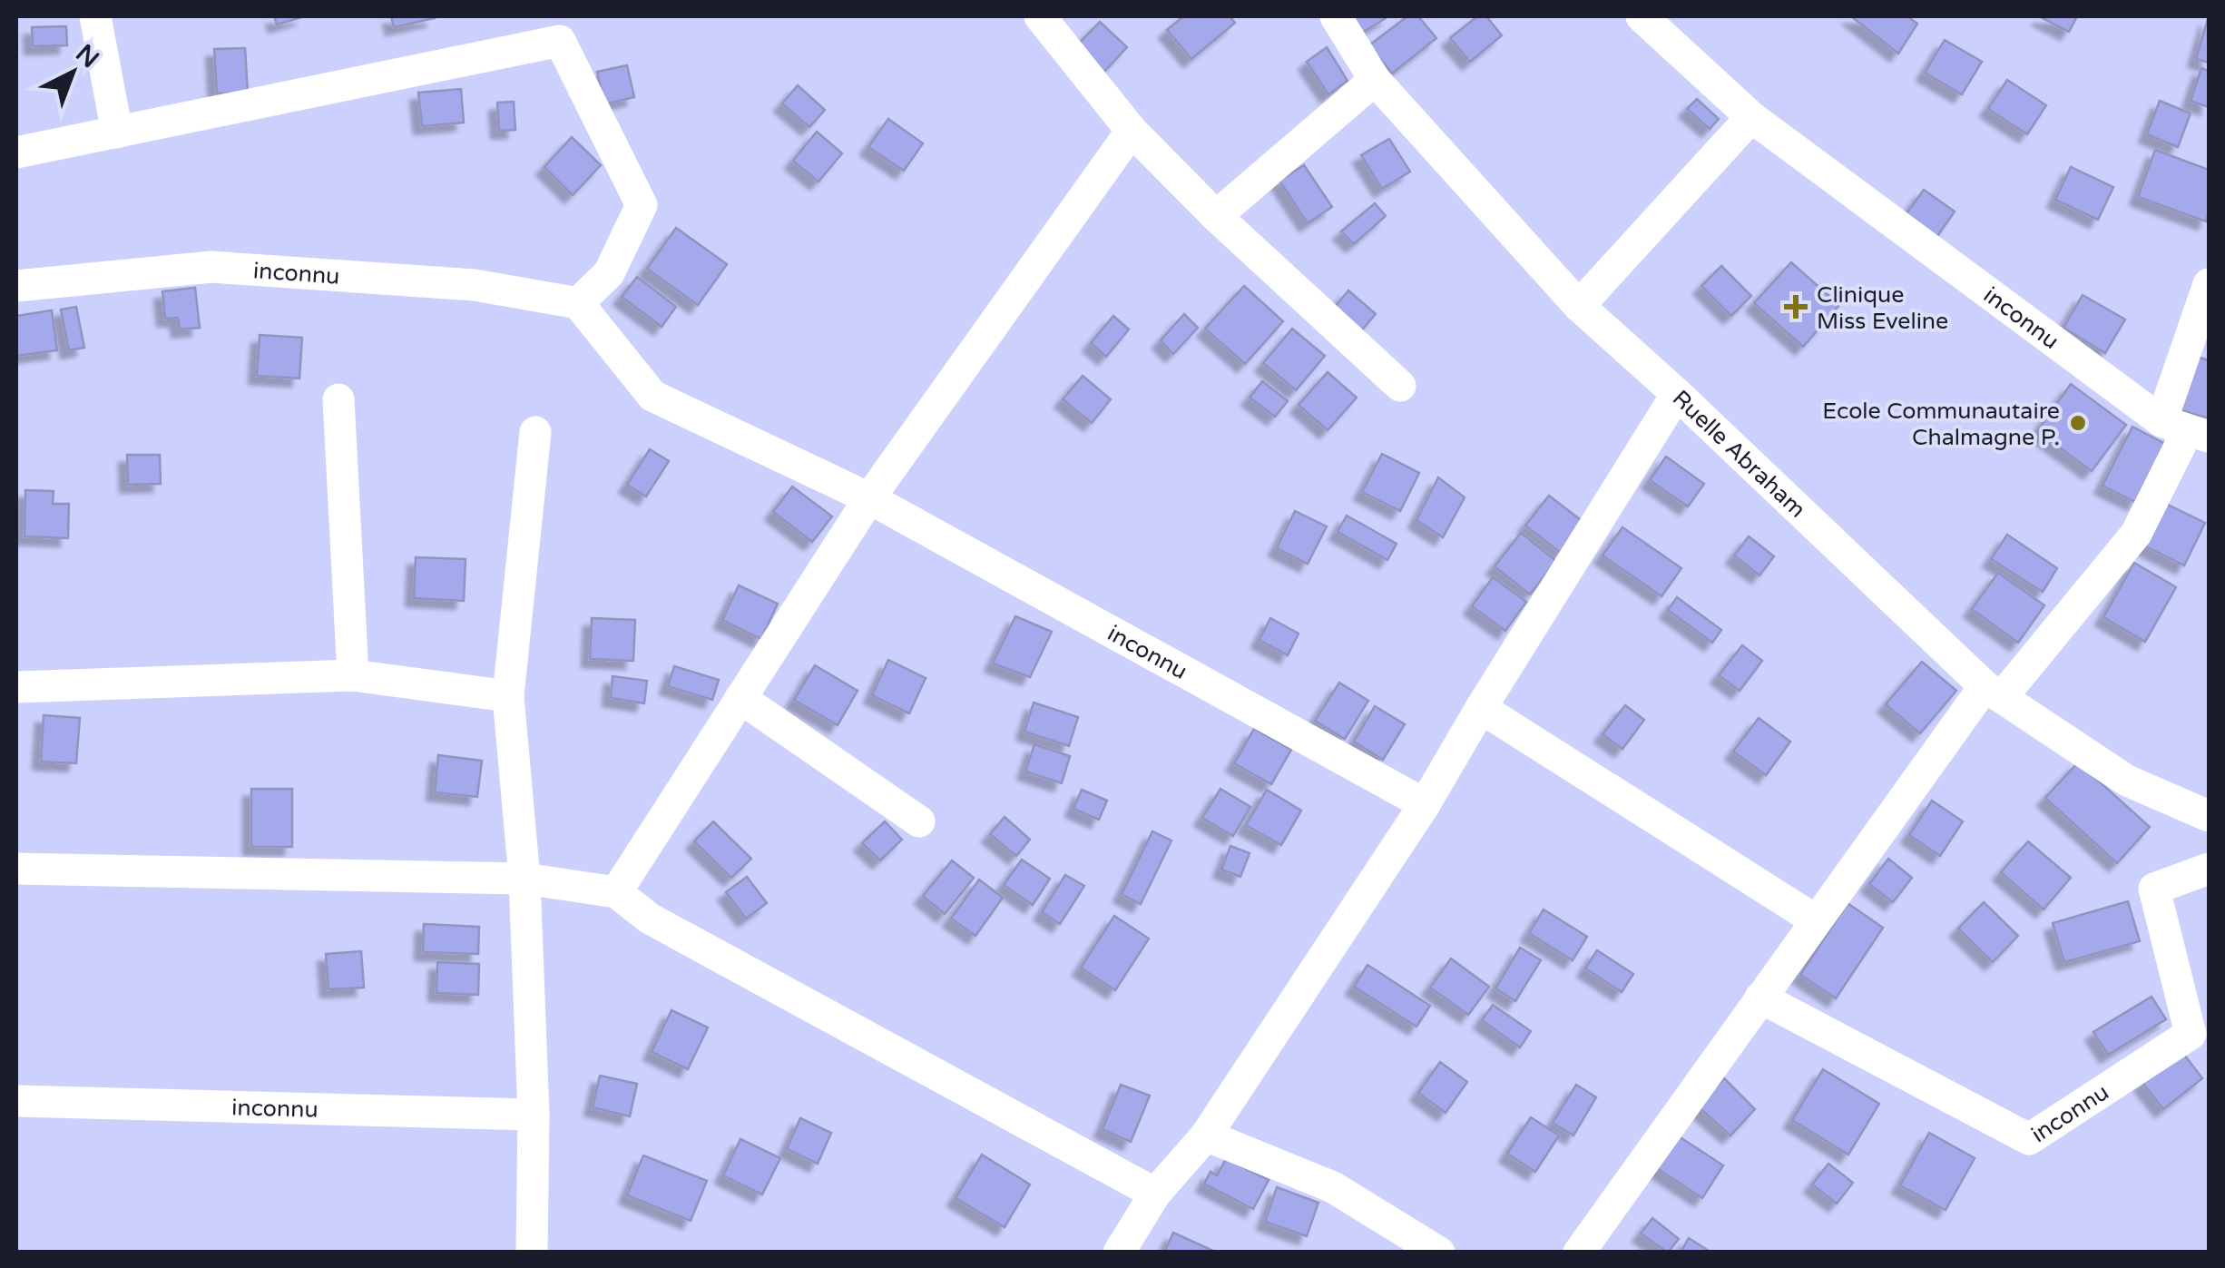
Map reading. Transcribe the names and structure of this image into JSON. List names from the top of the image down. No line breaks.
{"streets":{"street":["inconnu","Ruelle Abraham"]},"places":{"health":["Clinique Miss Eveline"],"other":["Ecole Communautaire Chalmagne P."]},"north":"top right"}
